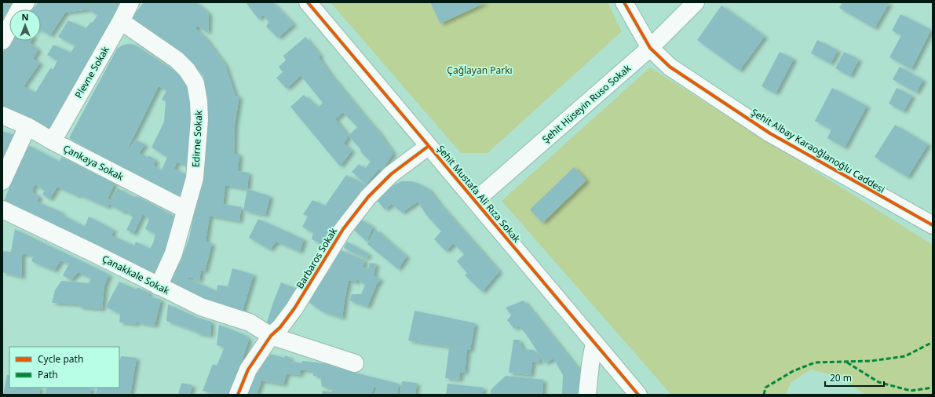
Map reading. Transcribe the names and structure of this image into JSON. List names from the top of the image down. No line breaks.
{"streets":{"street":["Plevne Sokak","Şehit Hüseyin Ruso Sokak","Edirne Sokak","Şehit Albay Karaoğlanoğlu Caddesi","Çankaya Sokak","Şehit Mustafa Ali Rıza Sokak","Barbaros Sokak","Çanakkale Sokak"]},"crossings":[["Plevne Sokak","Edirne Sokak"],["Plevne Sokak","Çankaya Sokak"],["Şehit Hüseyin Ruso Sokak","Şehit Albay Karaoğlanoğlu Caddesi"],["Şehit Hüseyin Ruso Sokak","Şehit Mustafa Ali Rıza Sokak"],["Edirne Sokak","Çankaya Sokak"],["Edirne Sokak","Çanakkale Sokak"],["Şehit Mustafa Ali Rıza Sokak","Barbaros Sokak"],["Barbaros Sokak","Çanakkale Sokak"]],"parks":["Çağlayan Parkı"],"legend":["Cycle path","Path"],"scale_bar":"20 m","north":"top"}
